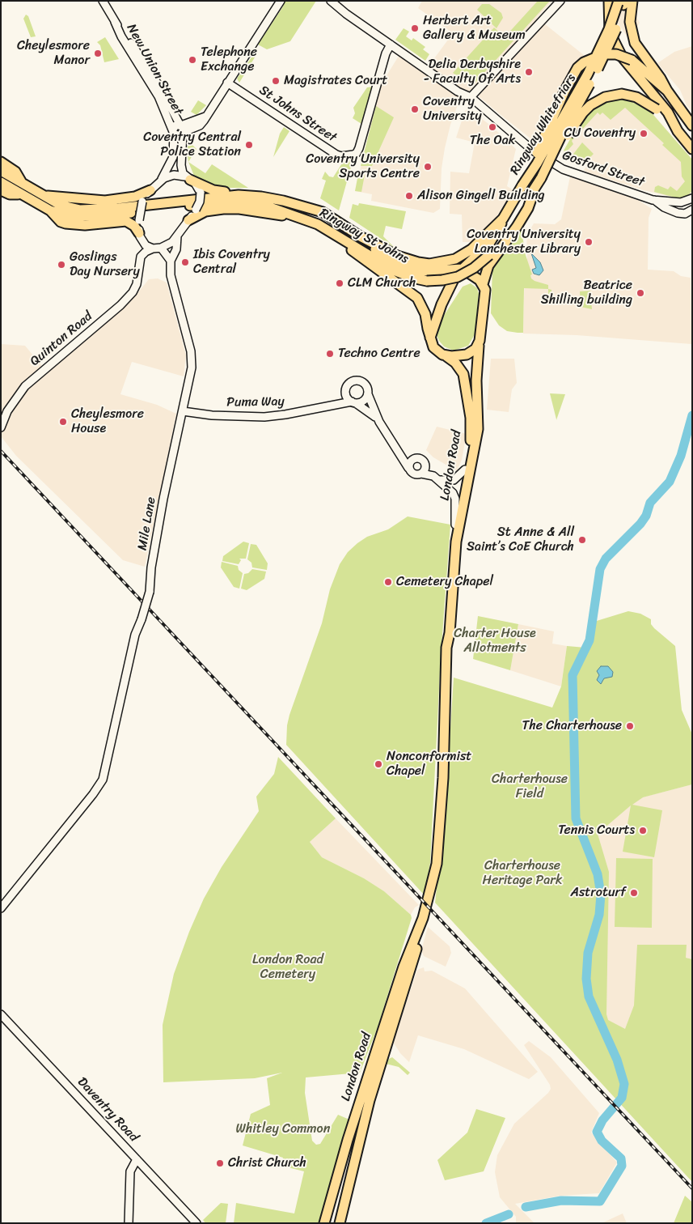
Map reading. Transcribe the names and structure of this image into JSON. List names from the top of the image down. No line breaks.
{"streets":{"highway":["Ringway Whitefriars","Ringway St Johns","London Road"],"street":["New Union Street","St Johns Street","Gosford Street","Quinton Road","Puma Way","Mile Lane","Daventry Road"]},"crossings":[["New Union Street","Quinton Road"],["New Union Street","Mile Lane"],["St Johns Street","Gosford Street"],["Ringway Whitefriars","Ringway St Johns"],["Ringway Whitefriars","London Road"],["Quinton Road","Mile Lane"],["Puma Way","Mile Lane"]],"parks":["Charter House Allotments","Charterhouse Field","Charterhouse Heritage Park","London Road Cemetery","Whitley Common"],"places":["Herbert Art Gallery & Museum","Cheylesmore Manor","Telephone Exchange","Delia Derbyshire - Faculty Of Arts","Magistrates Court","Coventry University","The Oak","CU Coventry","Coventry Central Police Station","Coventry University Sports Centre","Alison Gingell Building","Coventry University Lanchester Library","Ibis Coventry Central","Goslings Day Nursery","CLM Church","Beatrice Shilling building","Techno Centre","Cheylesmore House","St Anne & All Saint’s CoE Church","Cemetery Chapel","The Charterhouse","Nonconformist Chapel","Tennis Courts","Astroturf","Christ Church"]}
